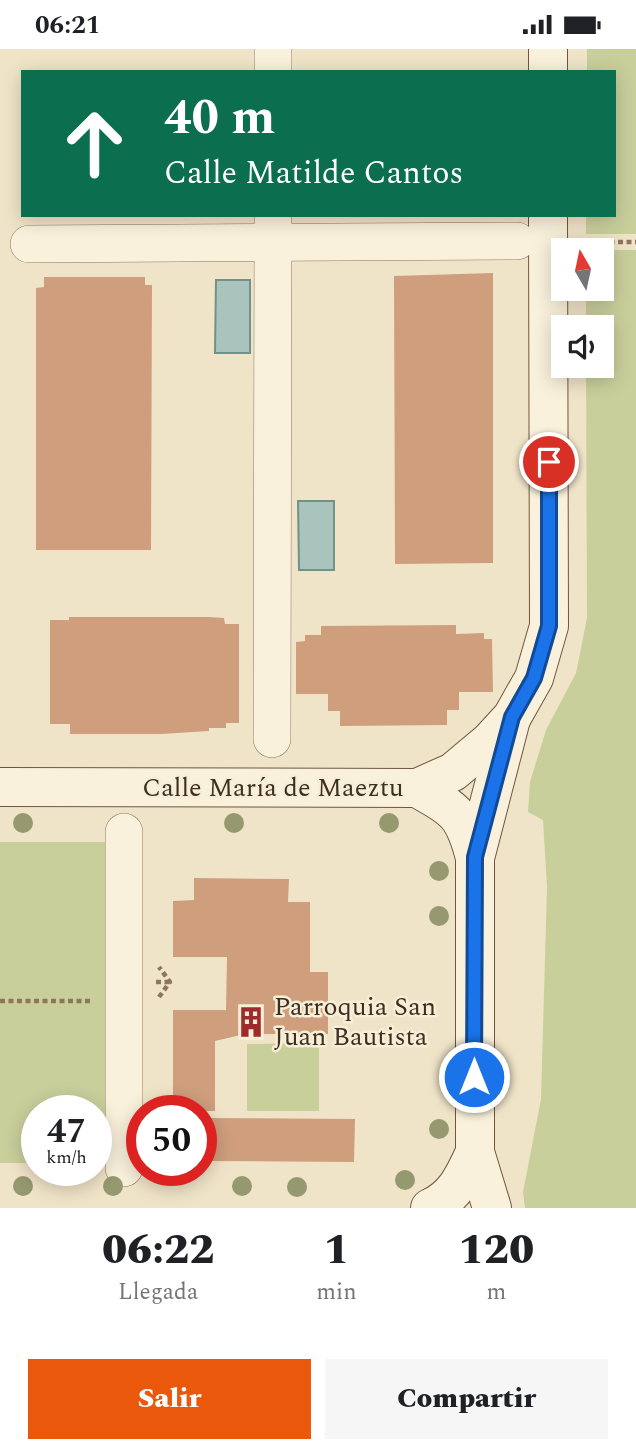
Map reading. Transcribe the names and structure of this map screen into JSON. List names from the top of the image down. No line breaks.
{"streets":{"main road":["Calle María de Maeztu"]},"places":{"building":["Parroquia San Juan Bautista"]},"north":"top","page":{"status":"06:21","turn":["40 m","Calle Matilde Cantos"],"speed":"47 km/h","limit":"50","eta":["06:22","Llegada","1","min","120","m"],"buttons":["Salir","Compartir"]}}
